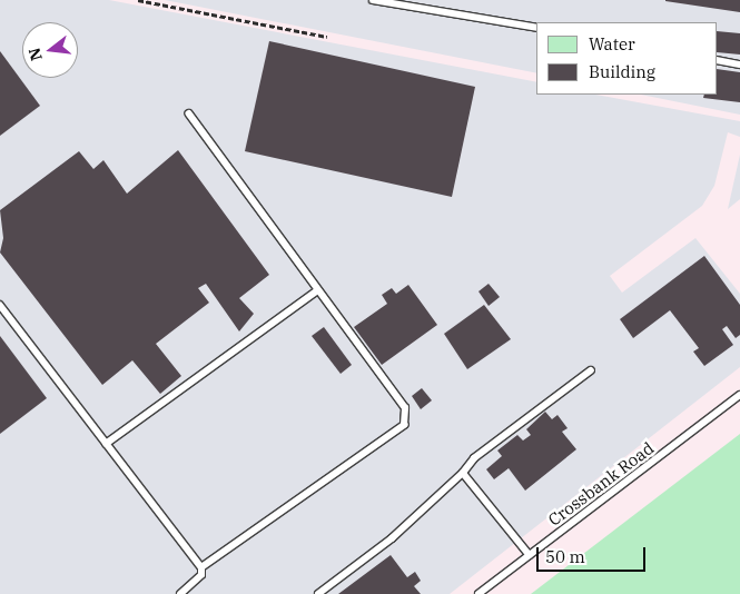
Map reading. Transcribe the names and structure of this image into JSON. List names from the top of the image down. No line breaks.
{"streets":{"lane":["Crossbank Road"]},"legend":["Water","Building"],"scale_bar":"50 m","north":"left"}
